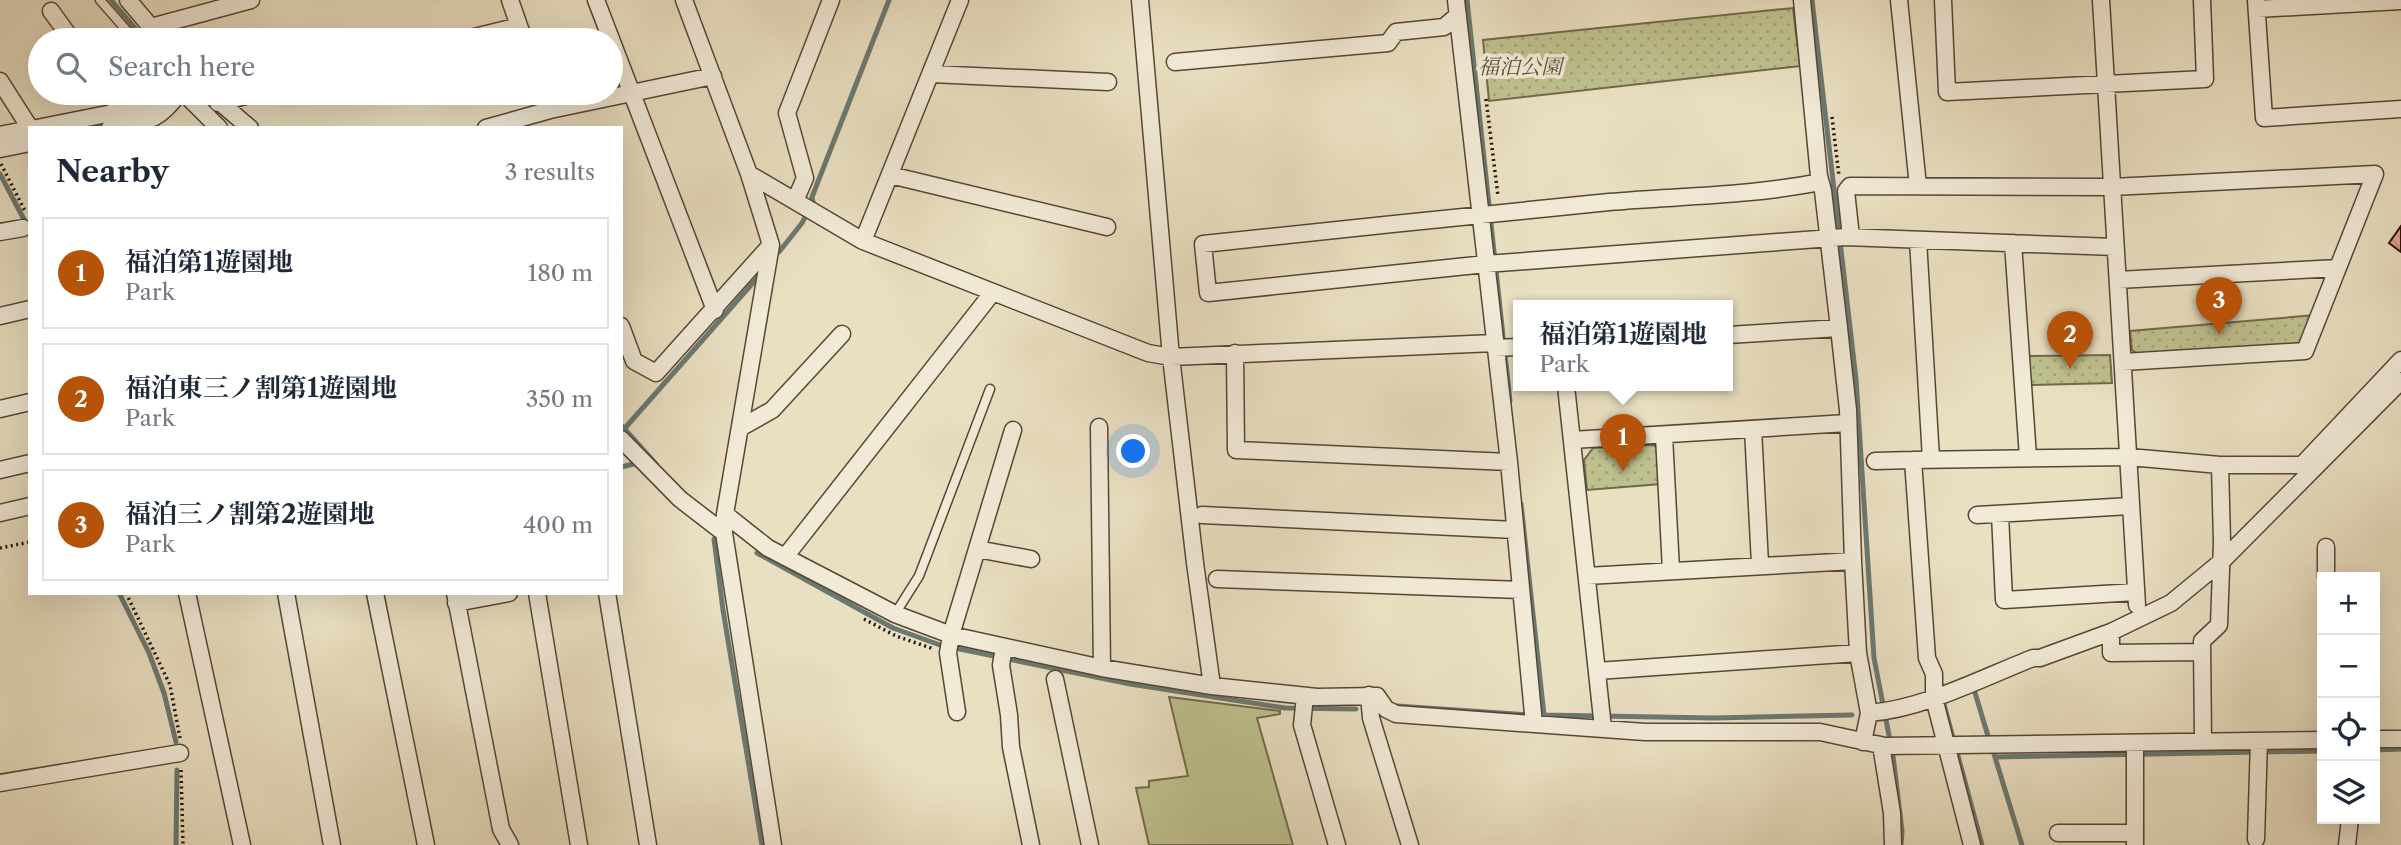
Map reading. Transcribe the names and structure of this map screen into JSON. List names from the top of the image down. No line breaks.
{"parks":["福泊公園"],"page":{"search":"Search here","heading":["Nearby","3 results"],"list":[{"mark":"1","name":"福泊第1遊園地","note":"Park","value":"180 m"},{"mark":"2","name":"福泊東三ノ割第1遊園地","note":"Park","value":"350 m"},{"mark":"3","name":"福泊三ノ割第2遊園地","note":"Park","value":"400 m"}],"pins":["3","2","1"],"popup":["福泊第1遊園地","Park"],"map_buttons":["+","−"]}}
